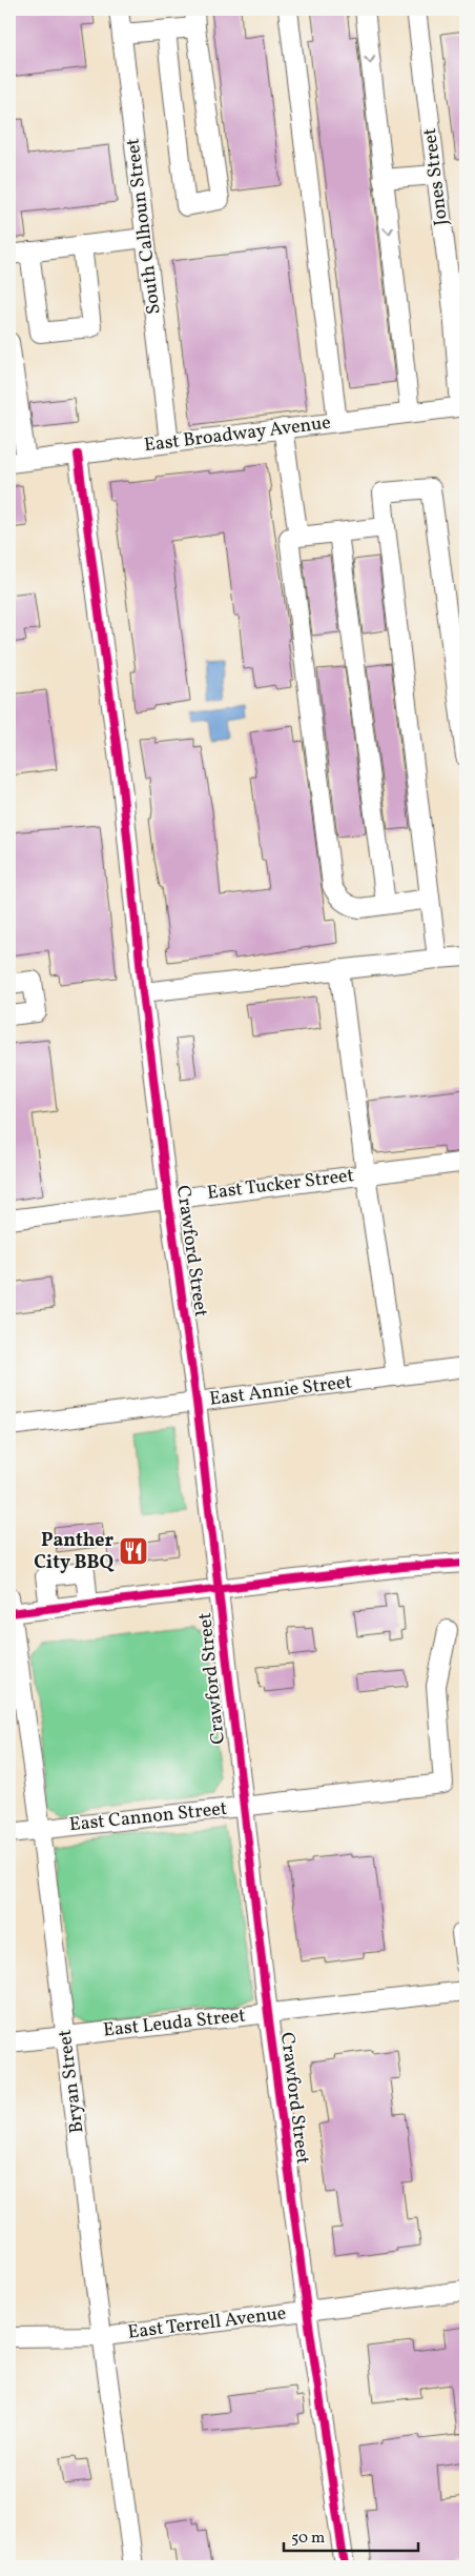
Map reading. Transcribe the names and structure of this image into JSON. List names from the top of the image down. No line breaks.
{"streets":{"street":["Jones Street","South Calhoun Street","East Broadway Avenue","East Tucker Street","Crawford Street","East Annie Street","East Cannon Street","East Leuda Street","Bryan Street","East Terrell Avenue"]},"crossings":[["Jones Street","East Broadway Avenue"],["South Calhoun Street","East Broadway Avenue"],["East Broadway Avenue","Crawford Street"],["East Tucker Street","Crawford Street"],["Crawford Street","East Annie Street"],["Crawford Street","East Cannon Street"],["Crawford Street","East Leuda Street"],["Crawford Street","East Terrell Avenue"],["East Cannon Street","Bryan Street"],["East Leuda Street","Bryan Street"],["Bryan Street","East Terrell Avenue"]],"places":{"restaurant":["Panther City BBQ"]},"scale_bar":"50 m"}
